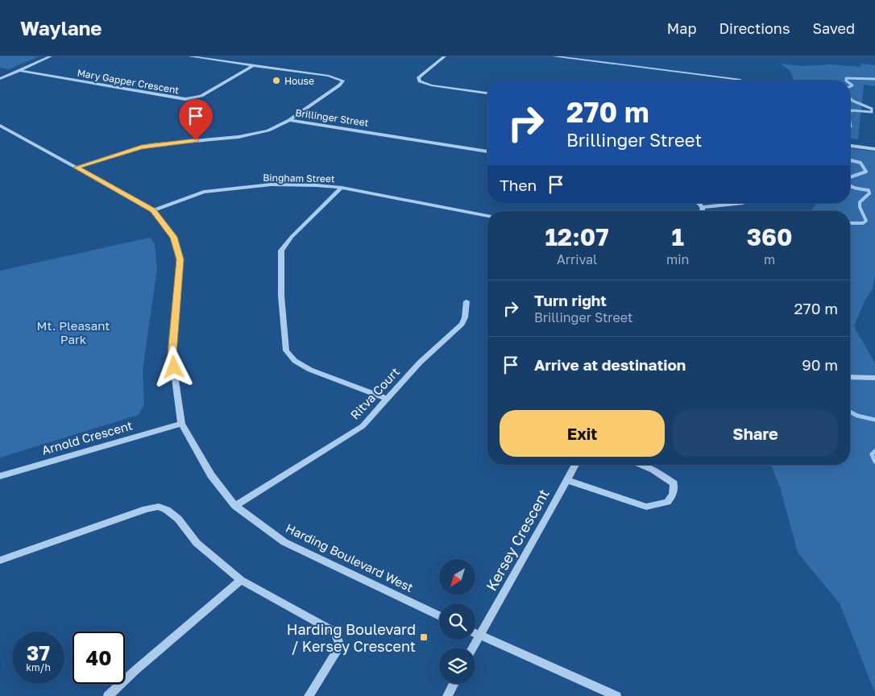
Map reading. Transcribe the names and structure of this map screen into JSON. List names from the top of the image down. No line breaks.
{"streets":{"street":["Mary Gapper Crescent","Brillinger Street","Bingham Street","Ritva Court","Arnold Crescent","Kersey Crescent","Harding Boulevard West"]},"crossings":[["Brillinger Street","Harding Boulevard West"],["Bingham Street","Harding Boulevard West"],["Ritva Court","Harding Boulevard West"],["Arnold Crescent","Harding Boulevard West"]],"parks":["Mt. Pleasant Park"],"places":{"other":["House"],"transit":["Harding Boulevard / Kersey Crescent"]},"north":"bottom left","page":{"header":"Waylane","nav":["Map","Directions","Saved"],"turn":["270 m","Brillinger Street"],"then":"Then","eta":["12:07","Arrival","1","min","360","m"],"list":[{"name":"Turn right","note":"Brillinger Street","value":"270 m"},{"name":"Arrive at destination","value":"90 m"}],"buttons":["Exit","Share"],"speed":"37 km/h","limit":"40"}}
